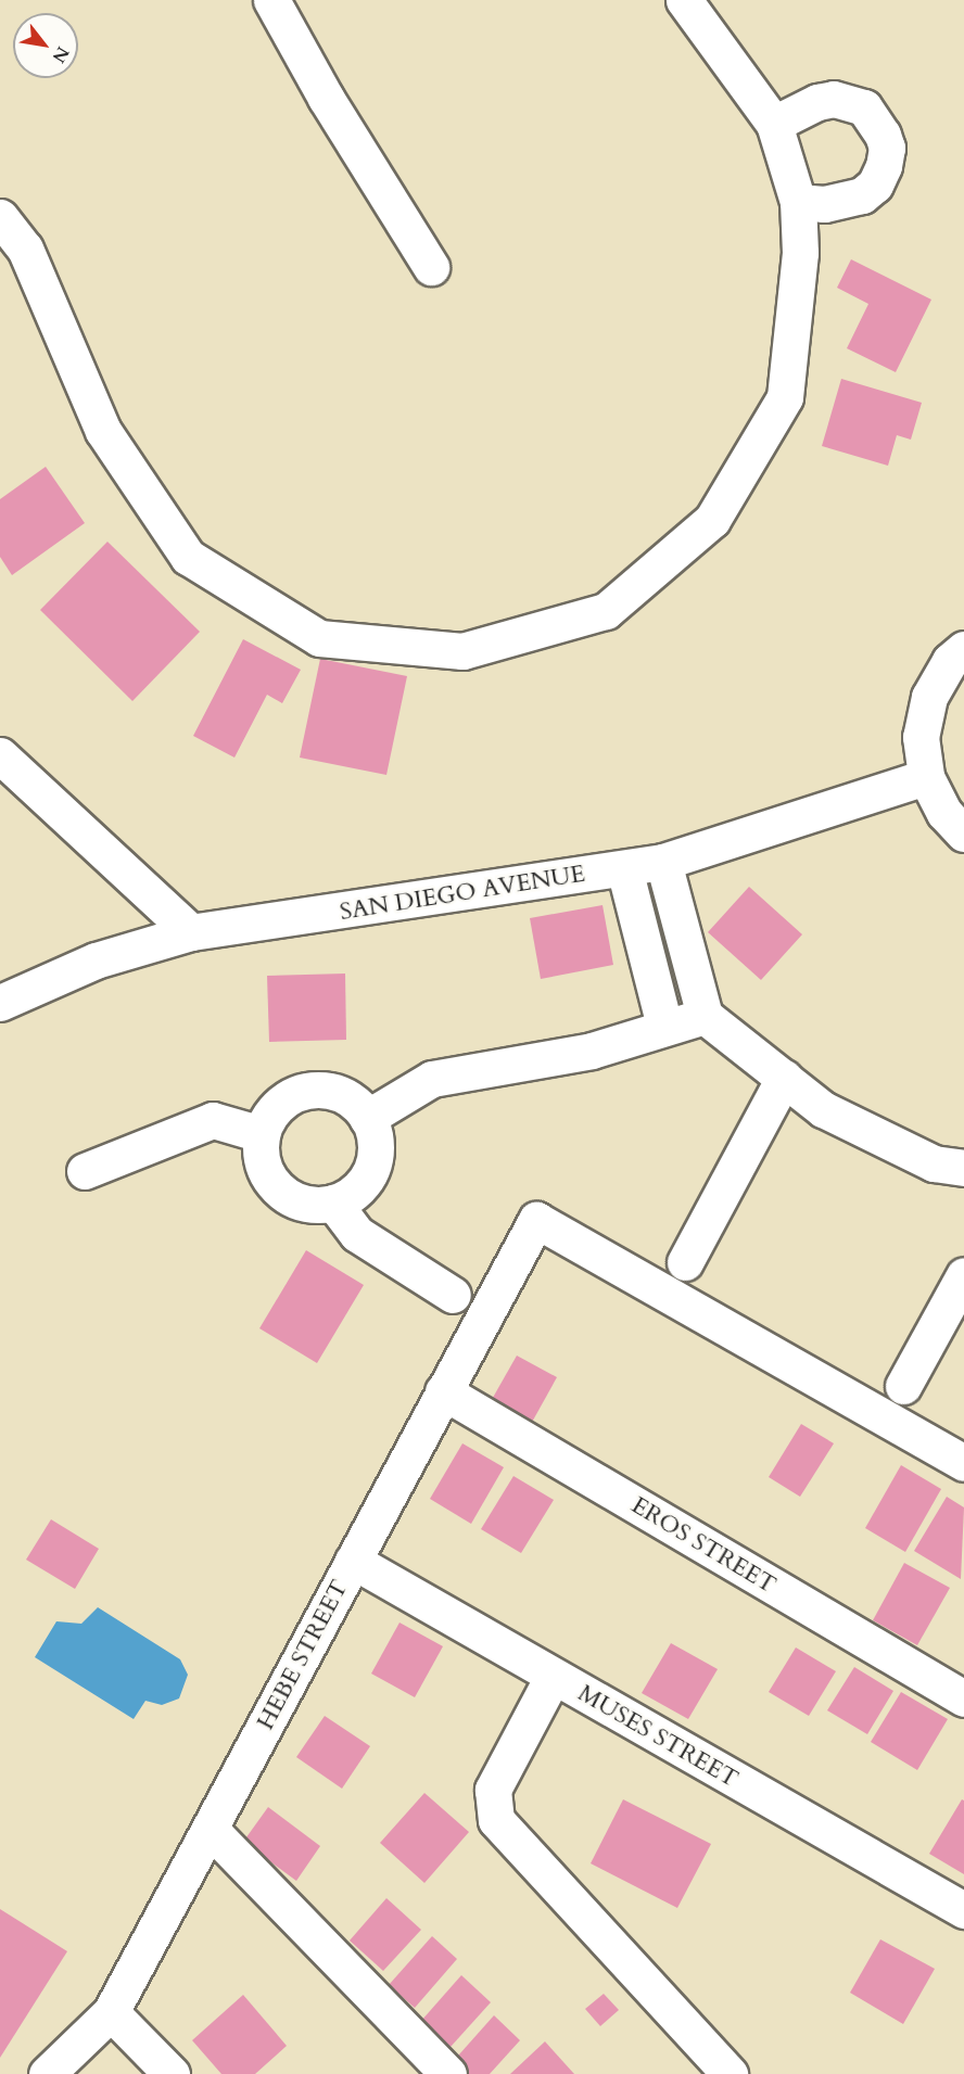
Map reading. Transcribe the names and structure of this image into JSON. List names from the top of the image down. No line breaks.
{"streets":{"street":["SAN DIEGO AVENUE","EROS STREET","HEBE STREET","MUSES STREET"]},"crossings":[["EROS STREET","HEBE STREET"],["HEBE STREET","MUSES STREET"]],"north":"bottom right"}
